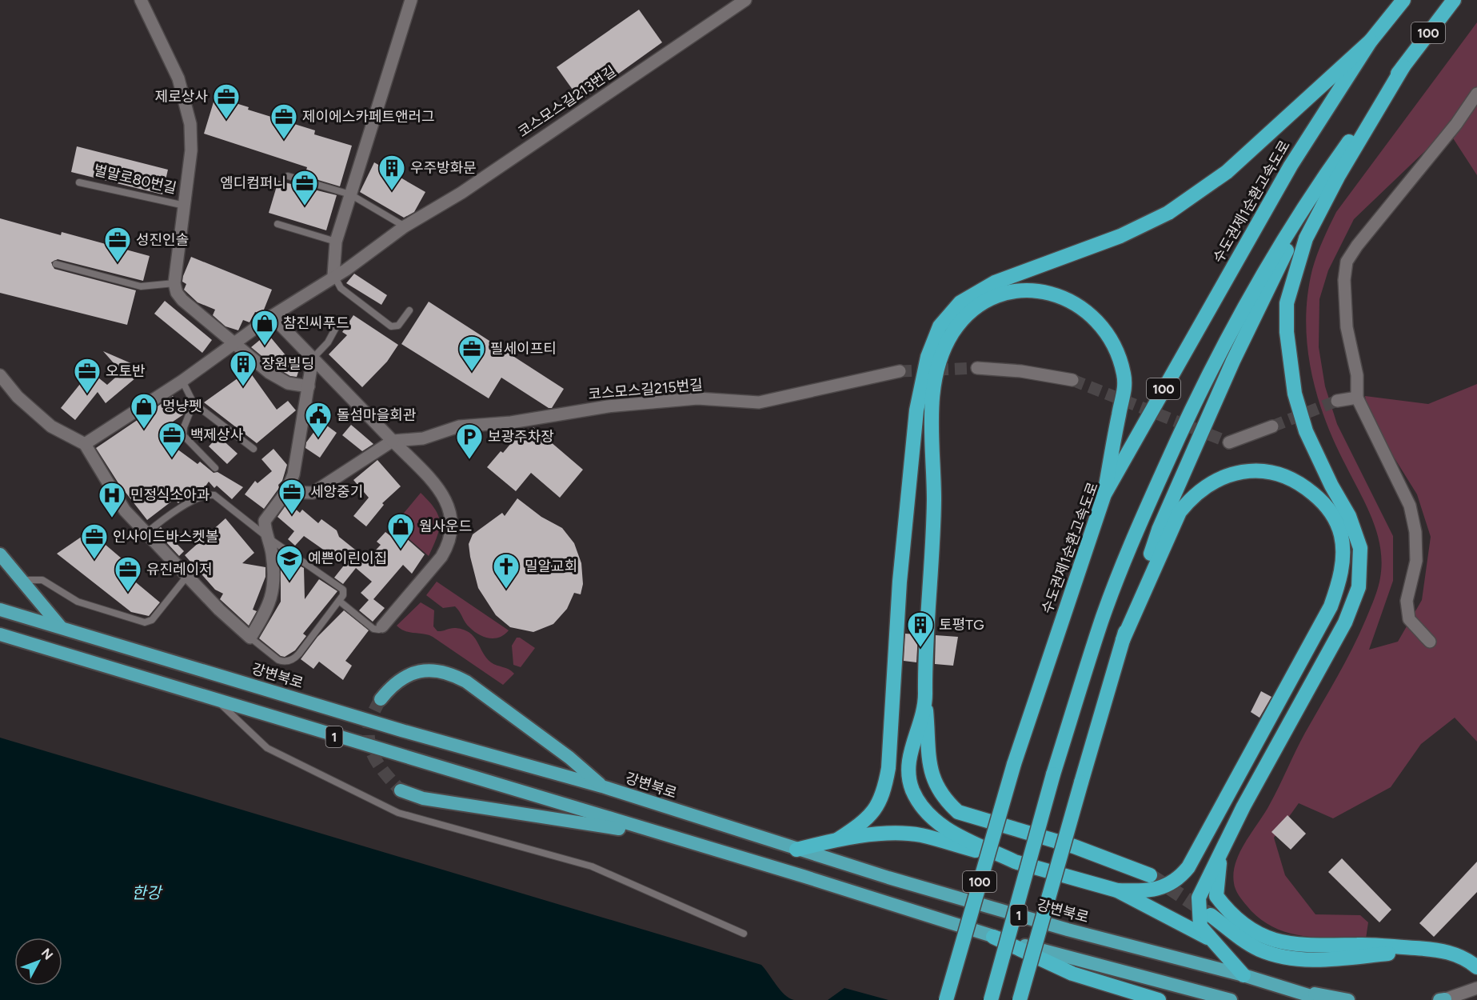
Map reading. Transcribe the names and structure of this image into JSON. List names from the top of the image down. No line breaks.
{"streets":{"highway":["100","수도권제1순환고속도로","강변북로","1"],"street":["코스모스길213번길","벌말로80번길","코스모스길215번길"]},"water":["한강"],"places":{"office":["제로상사","제이에스카페트앤러그","엠디컴퍼니","성진인솔","필세이프티","오토반","백제상사","세앙중기","인사이드바스켓볼","유진레이저"],"building":["우주방화문","장원빌딩","토평TG"],"shop":["참진씨푸드","멍냥펫","웜사운드"],"public building":["돌섬마을회관"],"parking":["보광주차장"],"hospital":["민정식소아과"],"school or university":["예쁜이린이집"],"church":["밀알교회"]},"north":"top right"}
